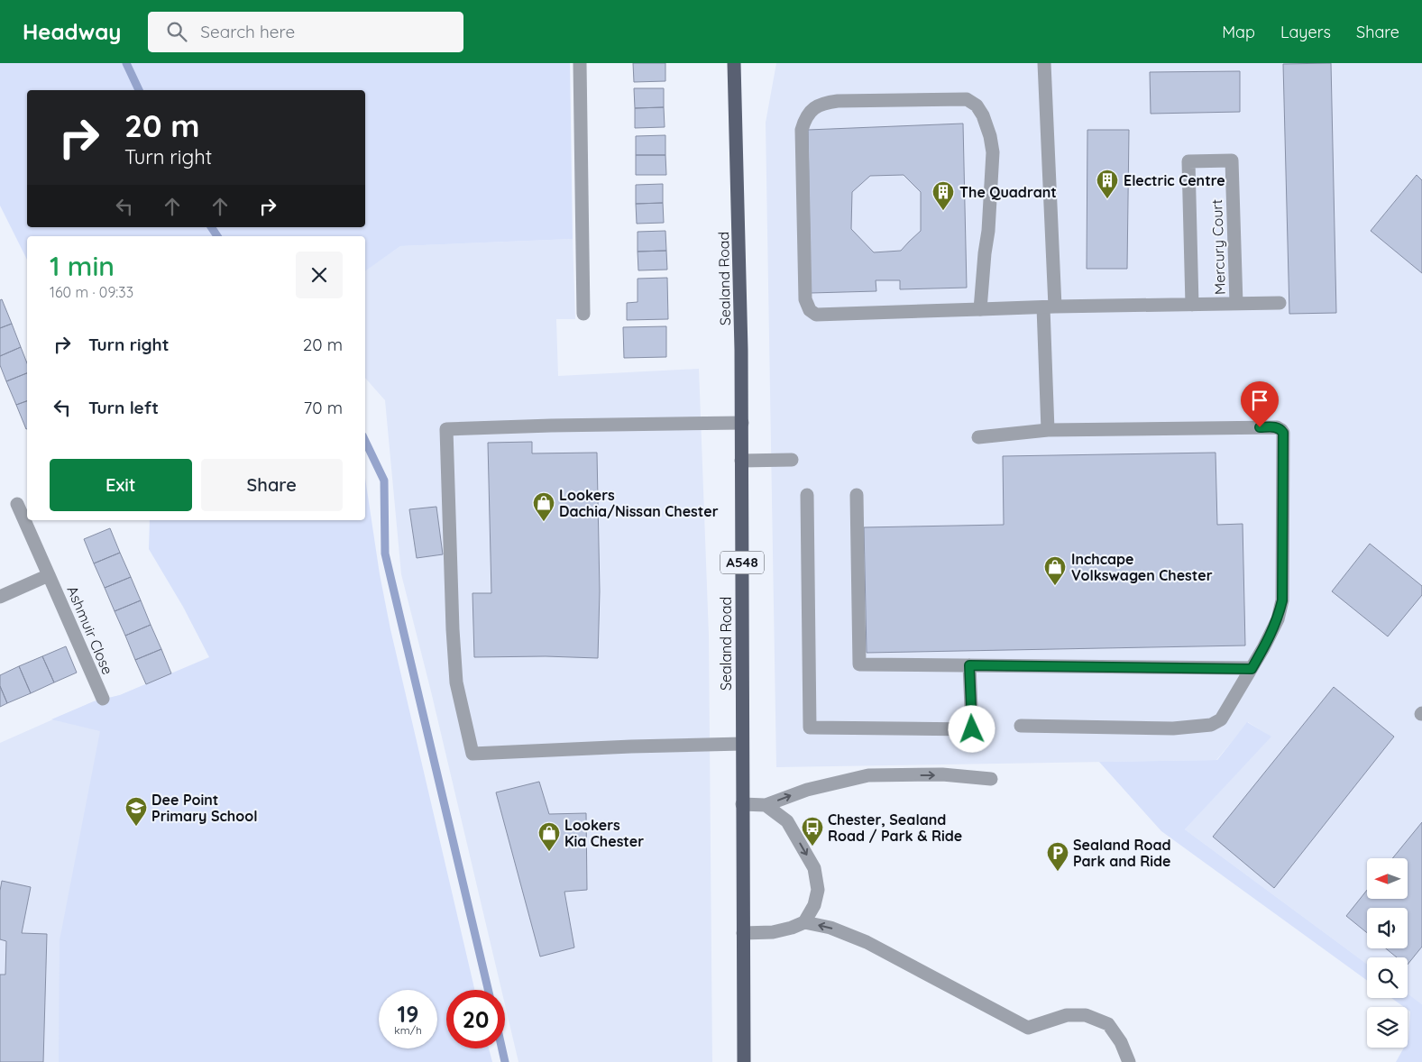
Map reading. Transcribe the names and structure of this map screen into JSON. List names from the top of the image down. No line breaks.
{"streets":{"main road":["Sealand Road","A548"],"street":["Mercury Court","Ashmuir Close"]},"places":{"building":["Electric Centre","The Quadrant"],"shop":["Lookers Dachia/Nissan Chester","Inchcape Volkswagen Chester","Lookers Kia Chester"],"school or university":["Dee Point Primary School"],"bus stop":["Chester, Sealand Road / Park & Ride"],"parking":["Sealand Road Park and Ride"]},"north":"left","page":{"header":"Headway","search":"Search here","nav":["Map","Layers","Share"],"turn":["20 m","Turn right"],"heading":["1 min","160 m · 09:33"],"list":[{"name":"Turn right","value":"20 m"},{"name":"Turn left","value":"70 m"}],"buttons":["Exit","Share"],"speed":"19 km/h","limit":"20"}}
